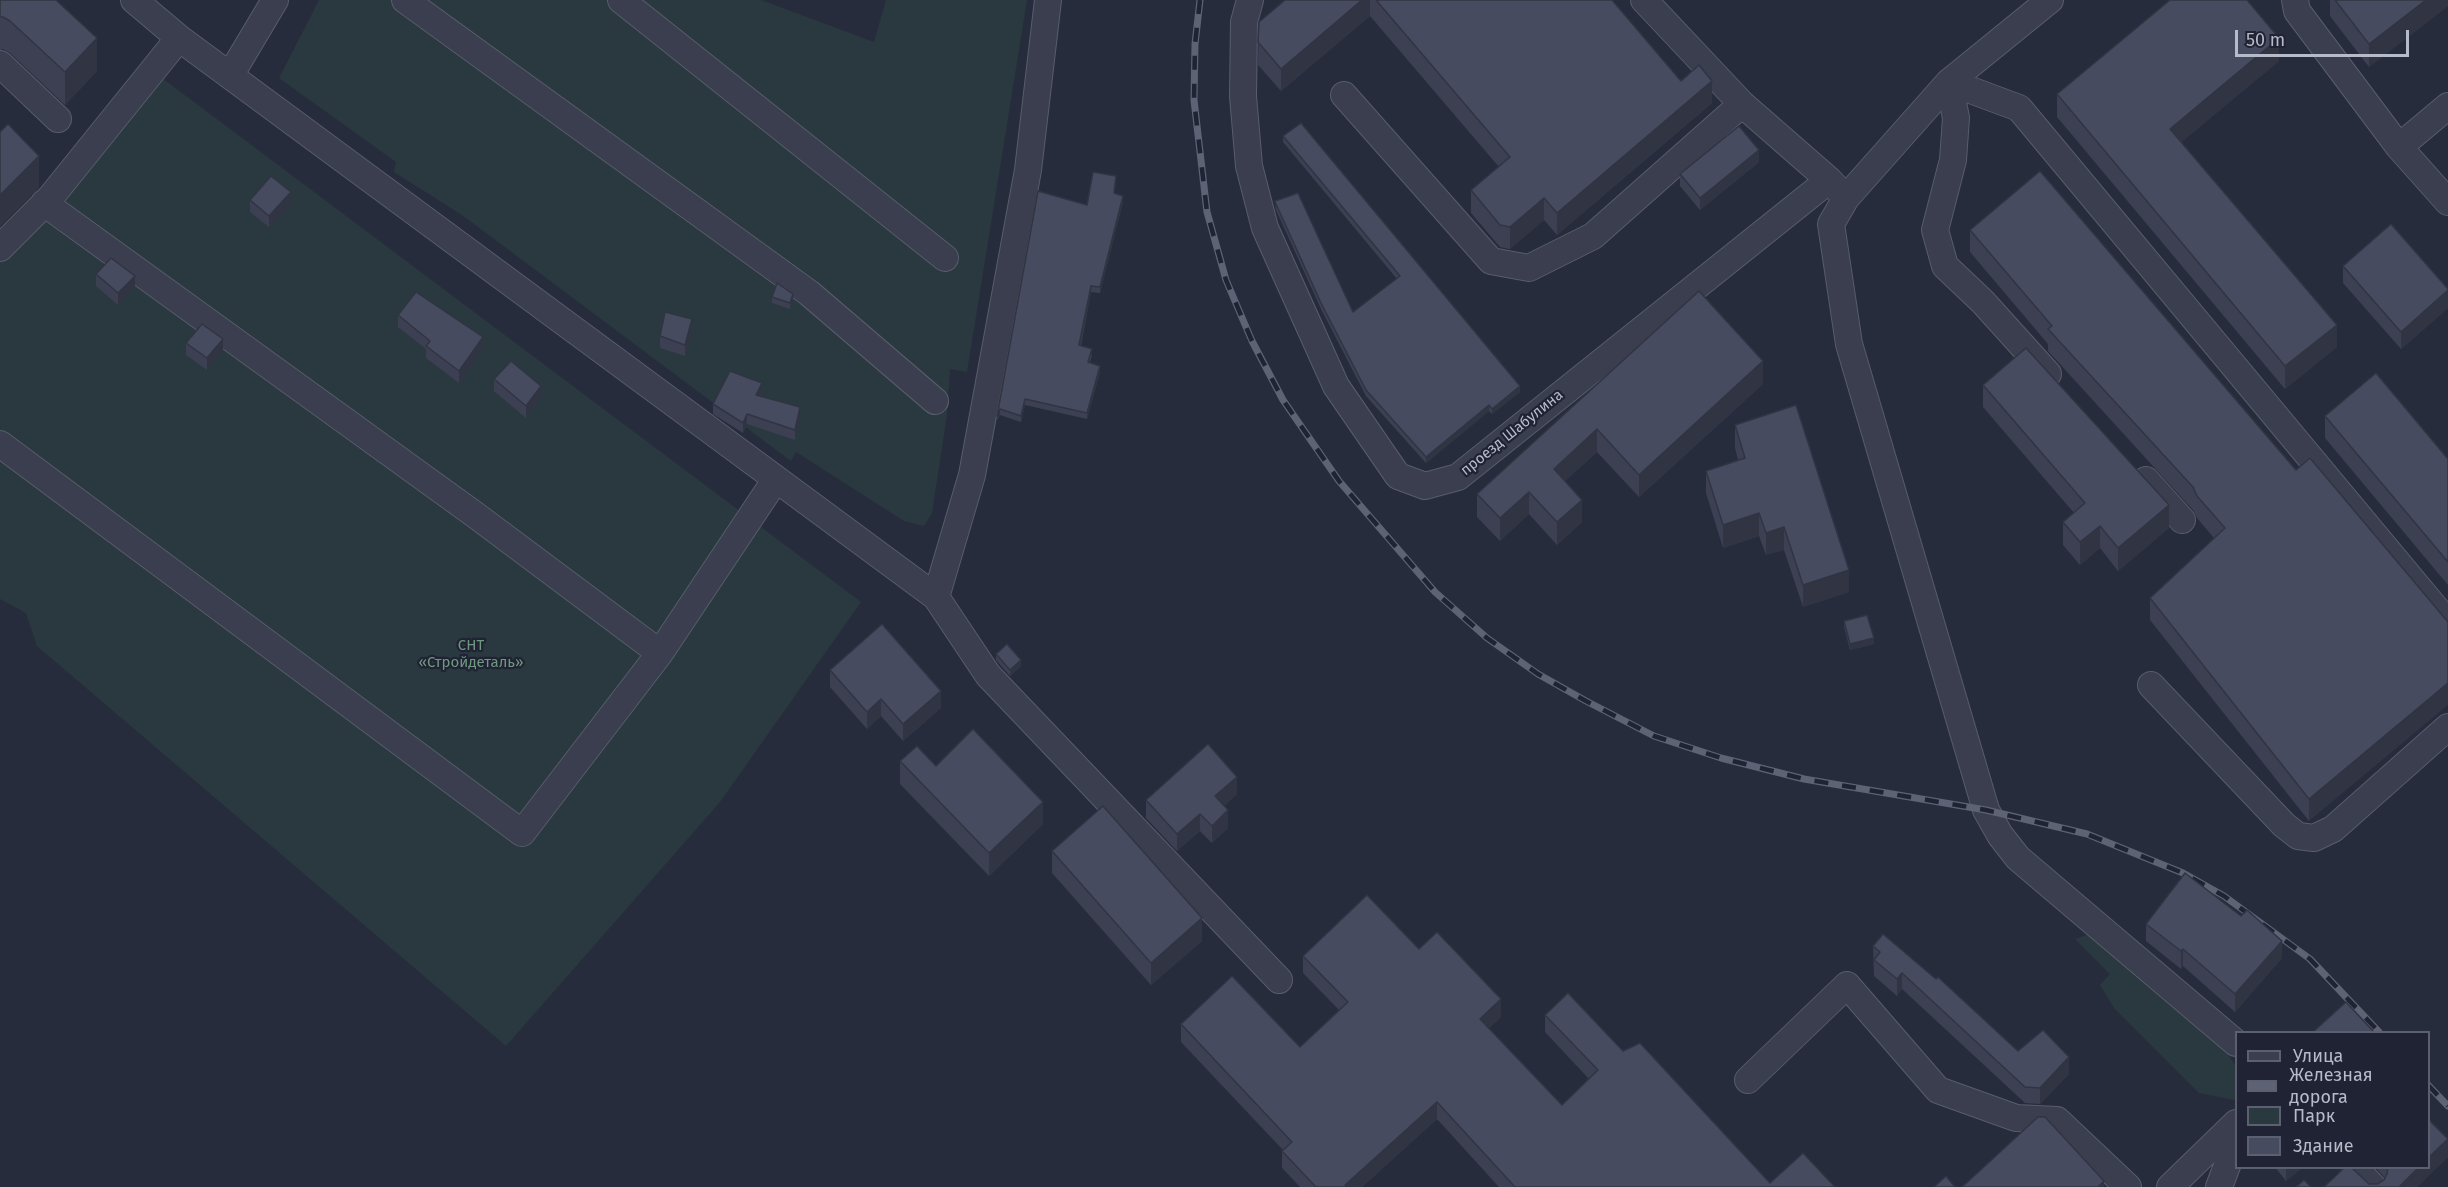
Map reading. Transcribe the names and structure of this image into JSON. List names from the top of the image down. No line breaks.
{"streets":{"street":["проезд Шабулина"]},"parks":["СНТ «Стройдеталь»"],"legend":["Улица","Железная дорога","Парк","Здание"],"scale_bar":"50 m"}
